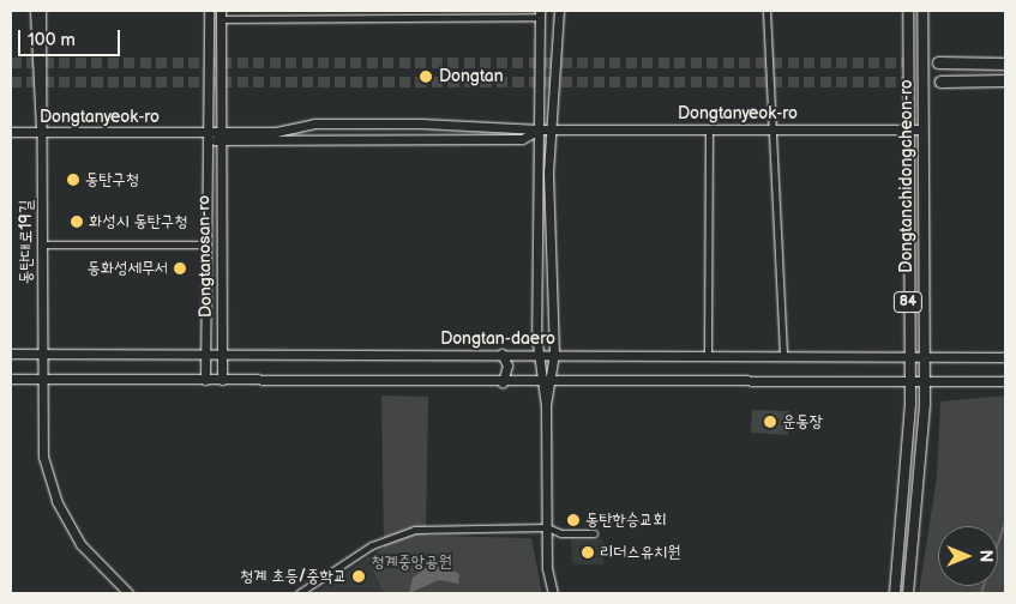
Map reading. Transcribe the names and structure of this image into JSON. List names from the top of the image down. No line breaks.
{"streets":{"main road":["Dongtanchidongcheon-ro","84"],"street":["Dongtanyeok-ro","동탄대로19길","Dongtanosan-ro","Dongtan-daero"]},"crossings":[["Dongtanyeok-ro","Dongtanchidongcheon-ro"],["Dongtanyeok-ro","동탄대로19길"],["Dongtanyeok-ro","Dongtanosan-ro"],["Dongtanchidongcheon-ro","Dongtan-daero"],["동탄대로19길","Dongtan-daero"],["Dongtanosan-ro","Dongtan-daero"]],"parks":["청계중앙공원"],"places":["Dongtan","동탄구청","화성시 동탄구청","동화성세무서","운동장","동탄한승교회","리더스유치원","청계 초등/중학교"],"scale_bar":"100 m","north":"right"}
